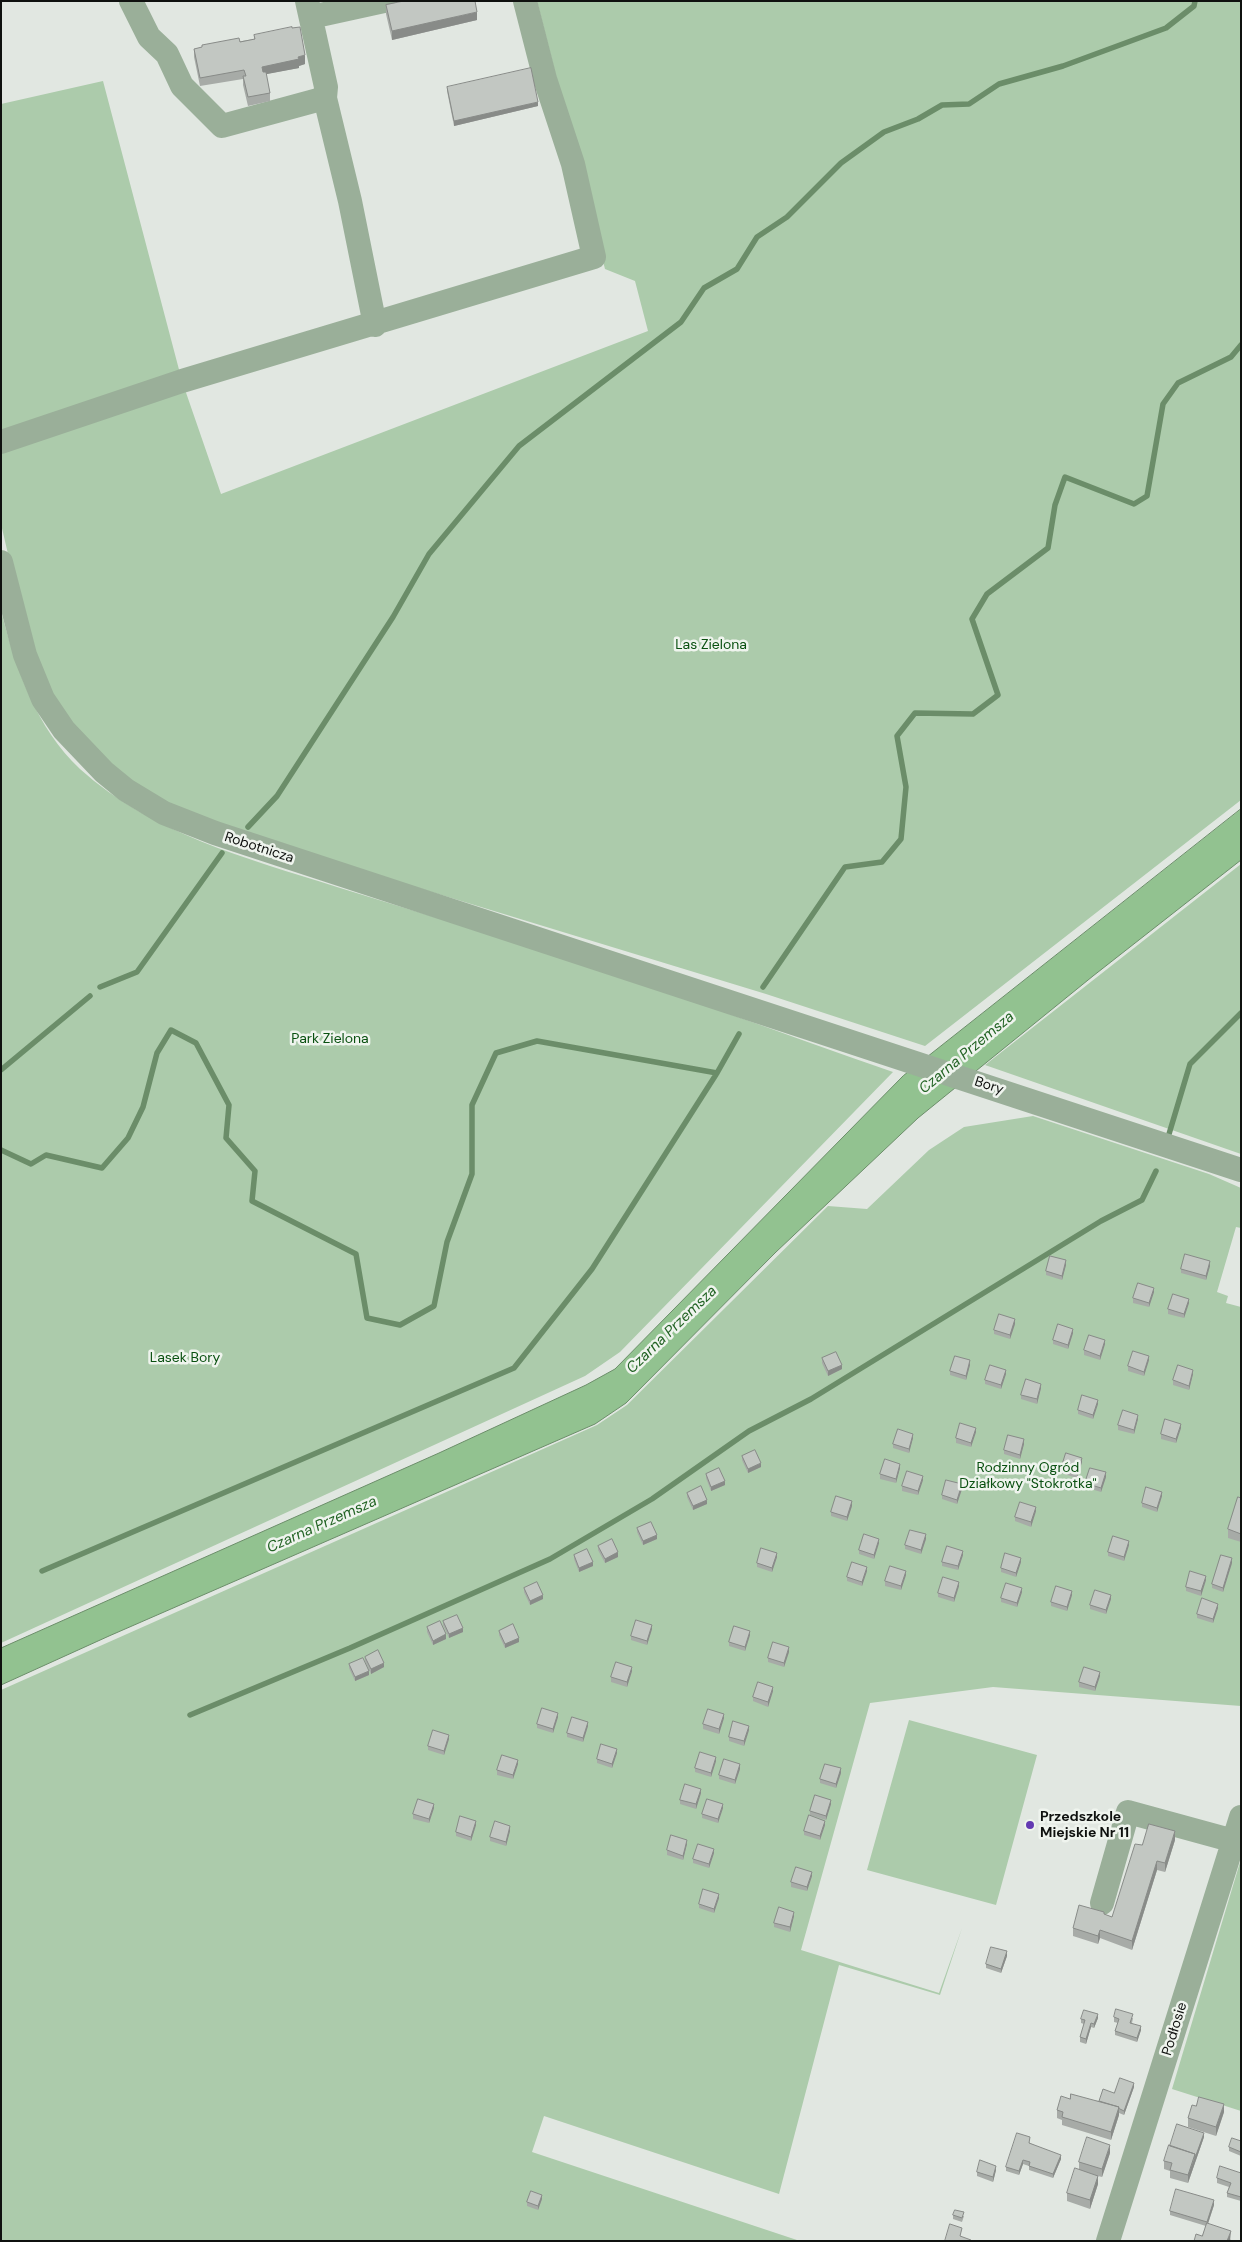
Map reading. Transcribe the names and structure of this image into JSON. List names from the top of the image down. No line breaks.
{"streets":{"street":["Robotnicza","Bory","Podłosie"]},"crossings":[["Robotnicza","Bory"]],"water":["Czarna Przemsza"],"parks":["Las Zielona","Park Zielona","Lasek Bory","Rodzinny Ogród Działkowy \"Stokrotka\""],"places":["Przedszkole Miejskie Nr 11"]}
